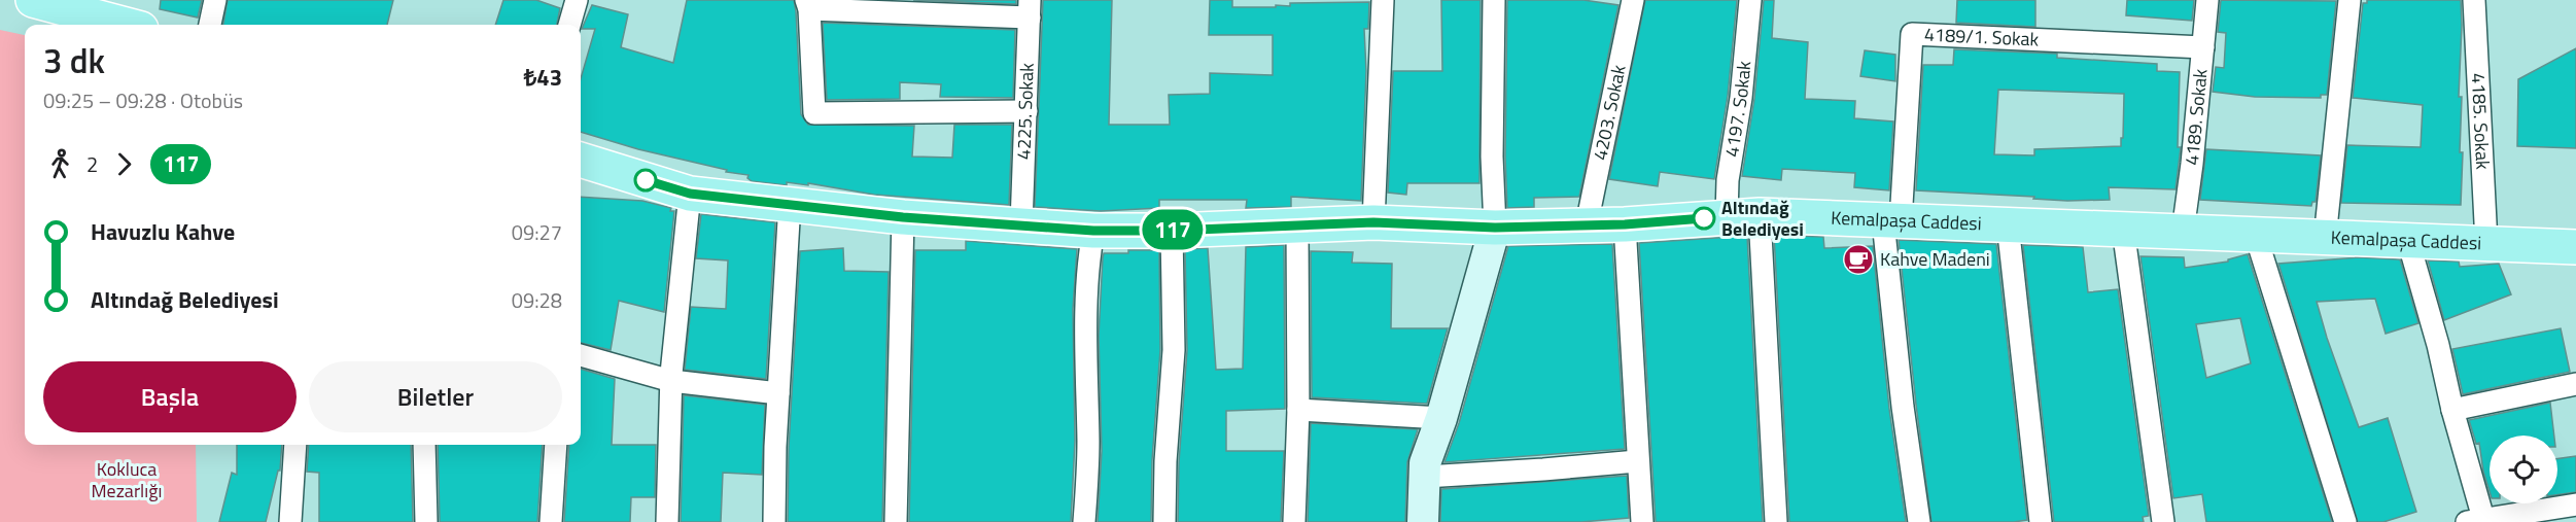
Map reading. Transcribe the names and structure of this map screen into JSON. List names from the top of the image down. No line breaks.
{"streets":{"main road":["Kemalpaşa Caddesi"],"street":["4189/1. Sokak","4197. Sokak","4225. Sokak","4203. Sokak","4189. Sokak","4185. Sokak"]},"crossings":[["4189/1. Sokak","4189. Sokak"],["4189/1. Sokak","Kemalpaşa Caddesi"],["4197. Sokak","Kemalpaşa Caddesi"],["4225. Sokak","Kemalpaşa Caddesi"],["4203. Sokak","Kemalpaşa Caddesi"],["4189. Sokak","Kemalpaşa Caddesi"],["4185. Sokak","Kemalpaşa Caddesi"]],"parks":["Kokluca Mezarlığı"],"places":{"other":["Altındağ Belediyesi"],"cafe":["Kahve Madeni"]},"lines":["bus line 117"],"page":{"on_map":"117","heading":["3 dk","09:25 – 09:28 · Otobüs","₺43"],"legs":["2","117"],"list":[{"name":"Havuzlu Kahve","value":"09:27"},{"name":"Altındağ Belediyesi","value":"09:28"}],"buttons":["Başla","Biletler"]}}
